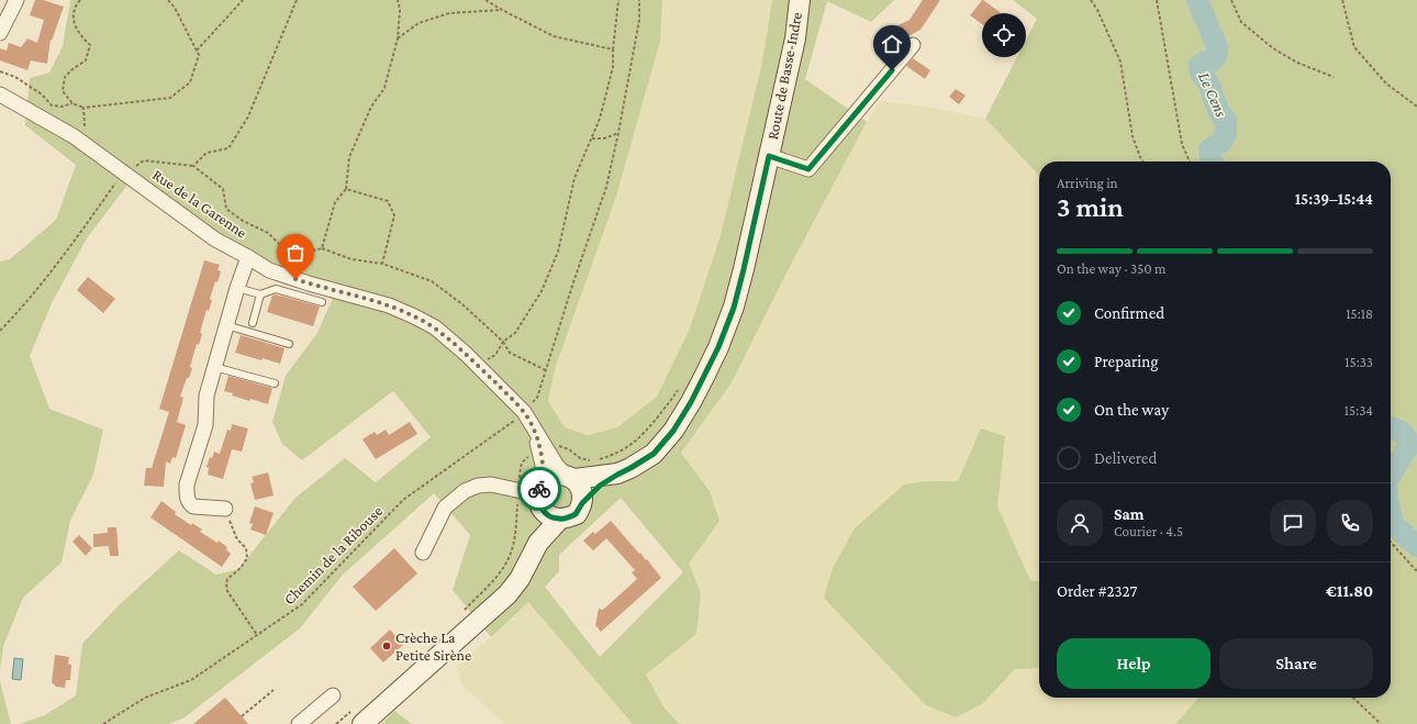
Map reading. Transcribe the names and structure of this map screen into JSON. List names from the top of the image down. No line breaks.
{"streets":{"main road":["Route de Basse-Indre"],"street":["Rue de la Garenne"],"path":["Chemin de la Ribouse"]},"crossings":[["Route de Basse-Indre","Rue de la Garenne"],["Rue de la Garenne","Chemin de la Ribouse"]],"water":["Le Cens"],"places":["Crèche La Petite Sirène"],"page":{"heading":["3 min","Arriving in","15:39–15:44"],"panel":["Sam","Courier · 4.5","Order #2327","€11.80"],"bar":"On the way · 350 m","list":[["Confirmed","15:18"],["Preparing","15:33"],["On the way","15:34"],"Delivered"],"buttons":["Help","Share"]}}
